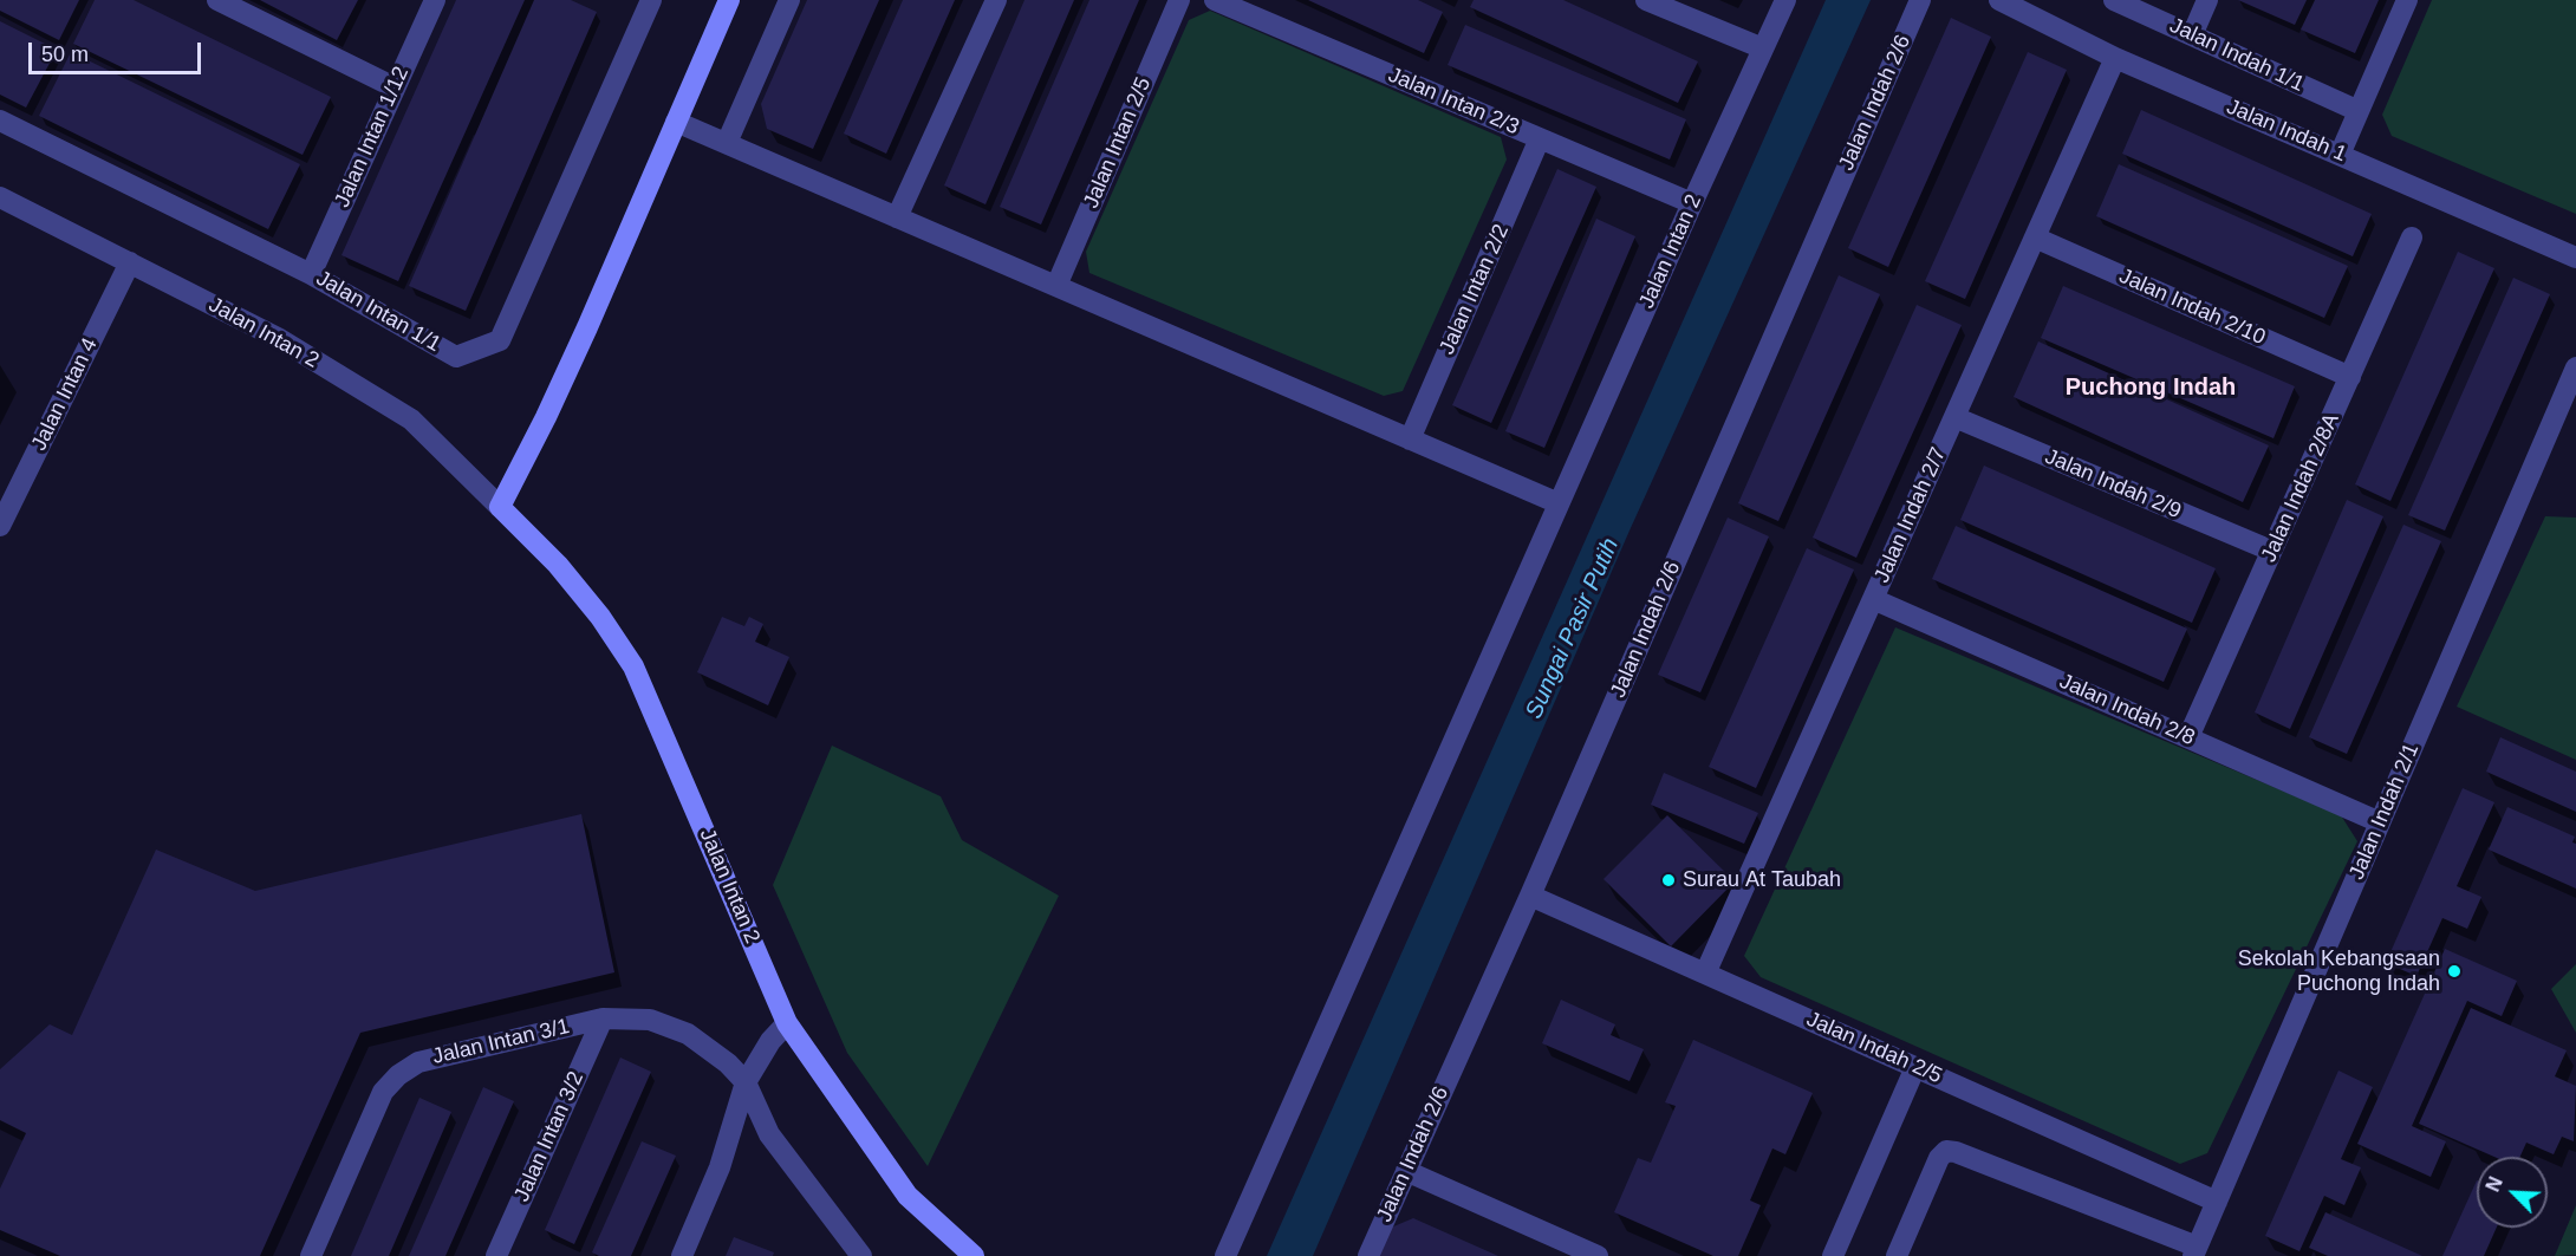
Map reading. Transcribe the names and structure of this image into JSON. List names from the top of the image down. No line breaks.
{"streets":{"street":["Jalan Indah 1/1","Jalan Intan 2/3","Jalan Indah 2/6","Jalan Indah 1","Jalan Intan 1/12","Jalan Intan 2/5","Jalan Intan 2","Jalan Intan 2/2","Jalan Indah 2/10","Jalan Intan 1/1","Jalan Intan 4","Jalan Indah 2/9","Jalan Indah 2/8A","Jalan Indah 2/7","Jalan Indah 2/8","Jalan Indah 2/1","Jalan Intan 3/1","Jalan Indah 2/5","Jalan Intan 3/2"]},"crossings":[["Jalan Intan 2/3","Jalan Intan 2"],["Jalan Intan 2/3","Jalan Intan 2/2"],["Jalan Indah 2/6","Jalan Indah 2/5"],["Jalan Indah 1","Jalan Indah 2/7"],["Jalan Intan 1/12","Jalan Intan 1/1"],["Jalan Intan 2","Jalan Intan 4"],["Jalan Indah 2/10","Jalan Indah 2/8A"],["Jalan Indah 2/10","Jalan Indah 2/7"],["Jalan Indah 2/9","Jalan Indah 2/8A"],["Jalan Indah 2/9","Jalan Indah 2/7"],["Jalan Indah 2/8A","Jalan Indah 2/8"],["Jalan Indah 2/7","Jalan Indah 2/8"],["Jalan Indah 2/7","Jalan Indah 2/5"],["Jalan Indah 2/8","Jalan Indah 2/1"],["Jalan Indah 2/1","Jalan Indah 2/5"],["Jalan Intan 3/1","Jalan Intan 3/2"]],"districts":["Puchong Indah"],"water":["Sungai Pasir Putih"],"places":["Surau At Taubah","Sekolah Kebangsaan Puchong Indah"],"scale_bar":"50 m","north":"top left"}
